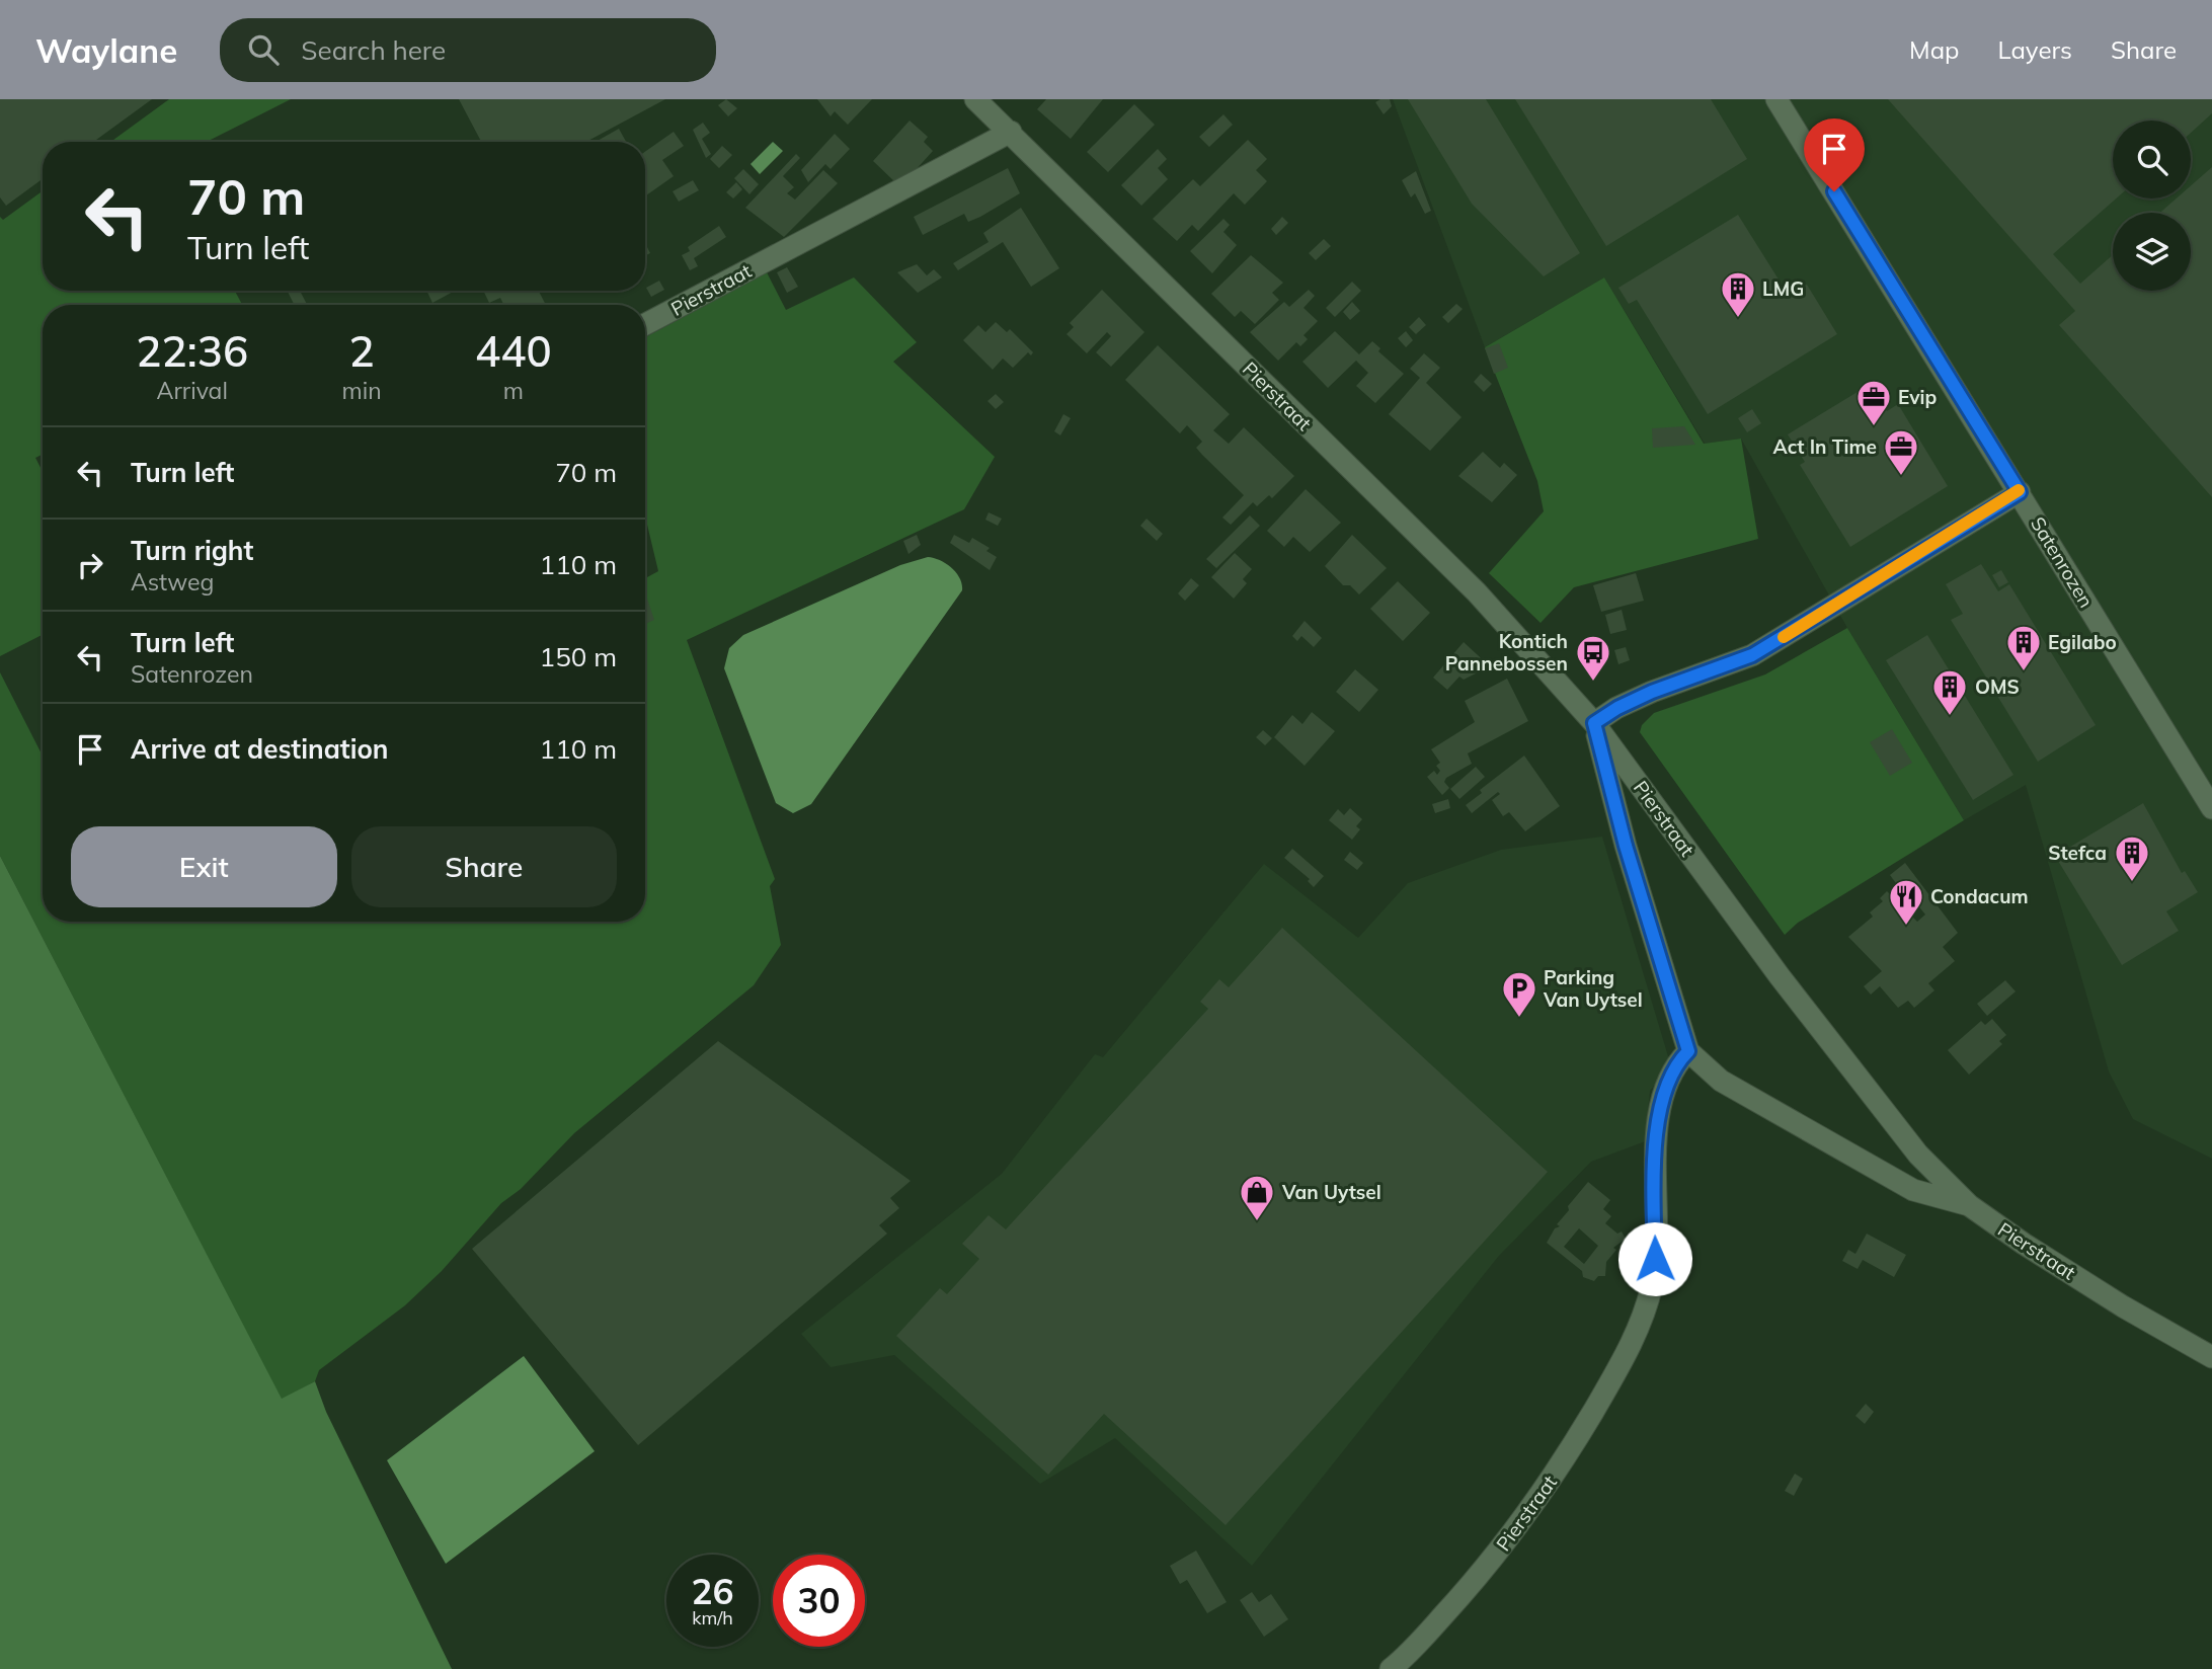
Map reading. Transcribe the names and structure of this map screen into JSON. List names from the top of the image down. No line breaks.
{"streets":{"street":["Pierstraat","Satenrozen"]},"places":{"building":["LMG","Egilabo","OMS","Stefca"],"office":["Evip","Act In Time"],"bus stop":["Kontich Pannebossen"],"restaurant":["Condacum"],"parking":["Parking Van Uytsel"],"shop":["Van Uytsel"]},"page":{"header":"Waylane","search":"Search here","nav":["Map","Layers","Share"],"turn":["70 m","Turn left"],"eta":["22:36","Arrival","2","min","440","m"],"list":[{"name":"Turn left","value":"70 m"},{"name":"Turn right","note":"Astweg","value":"110 m"},{"name":"Turn left","note":"Satenrozen","value":"150 m"},{"name":"Arrive at destination","value":"110 m"}],"buttons":["Exit","Share"],"speed":"26 km/h","limit":"30"}}
